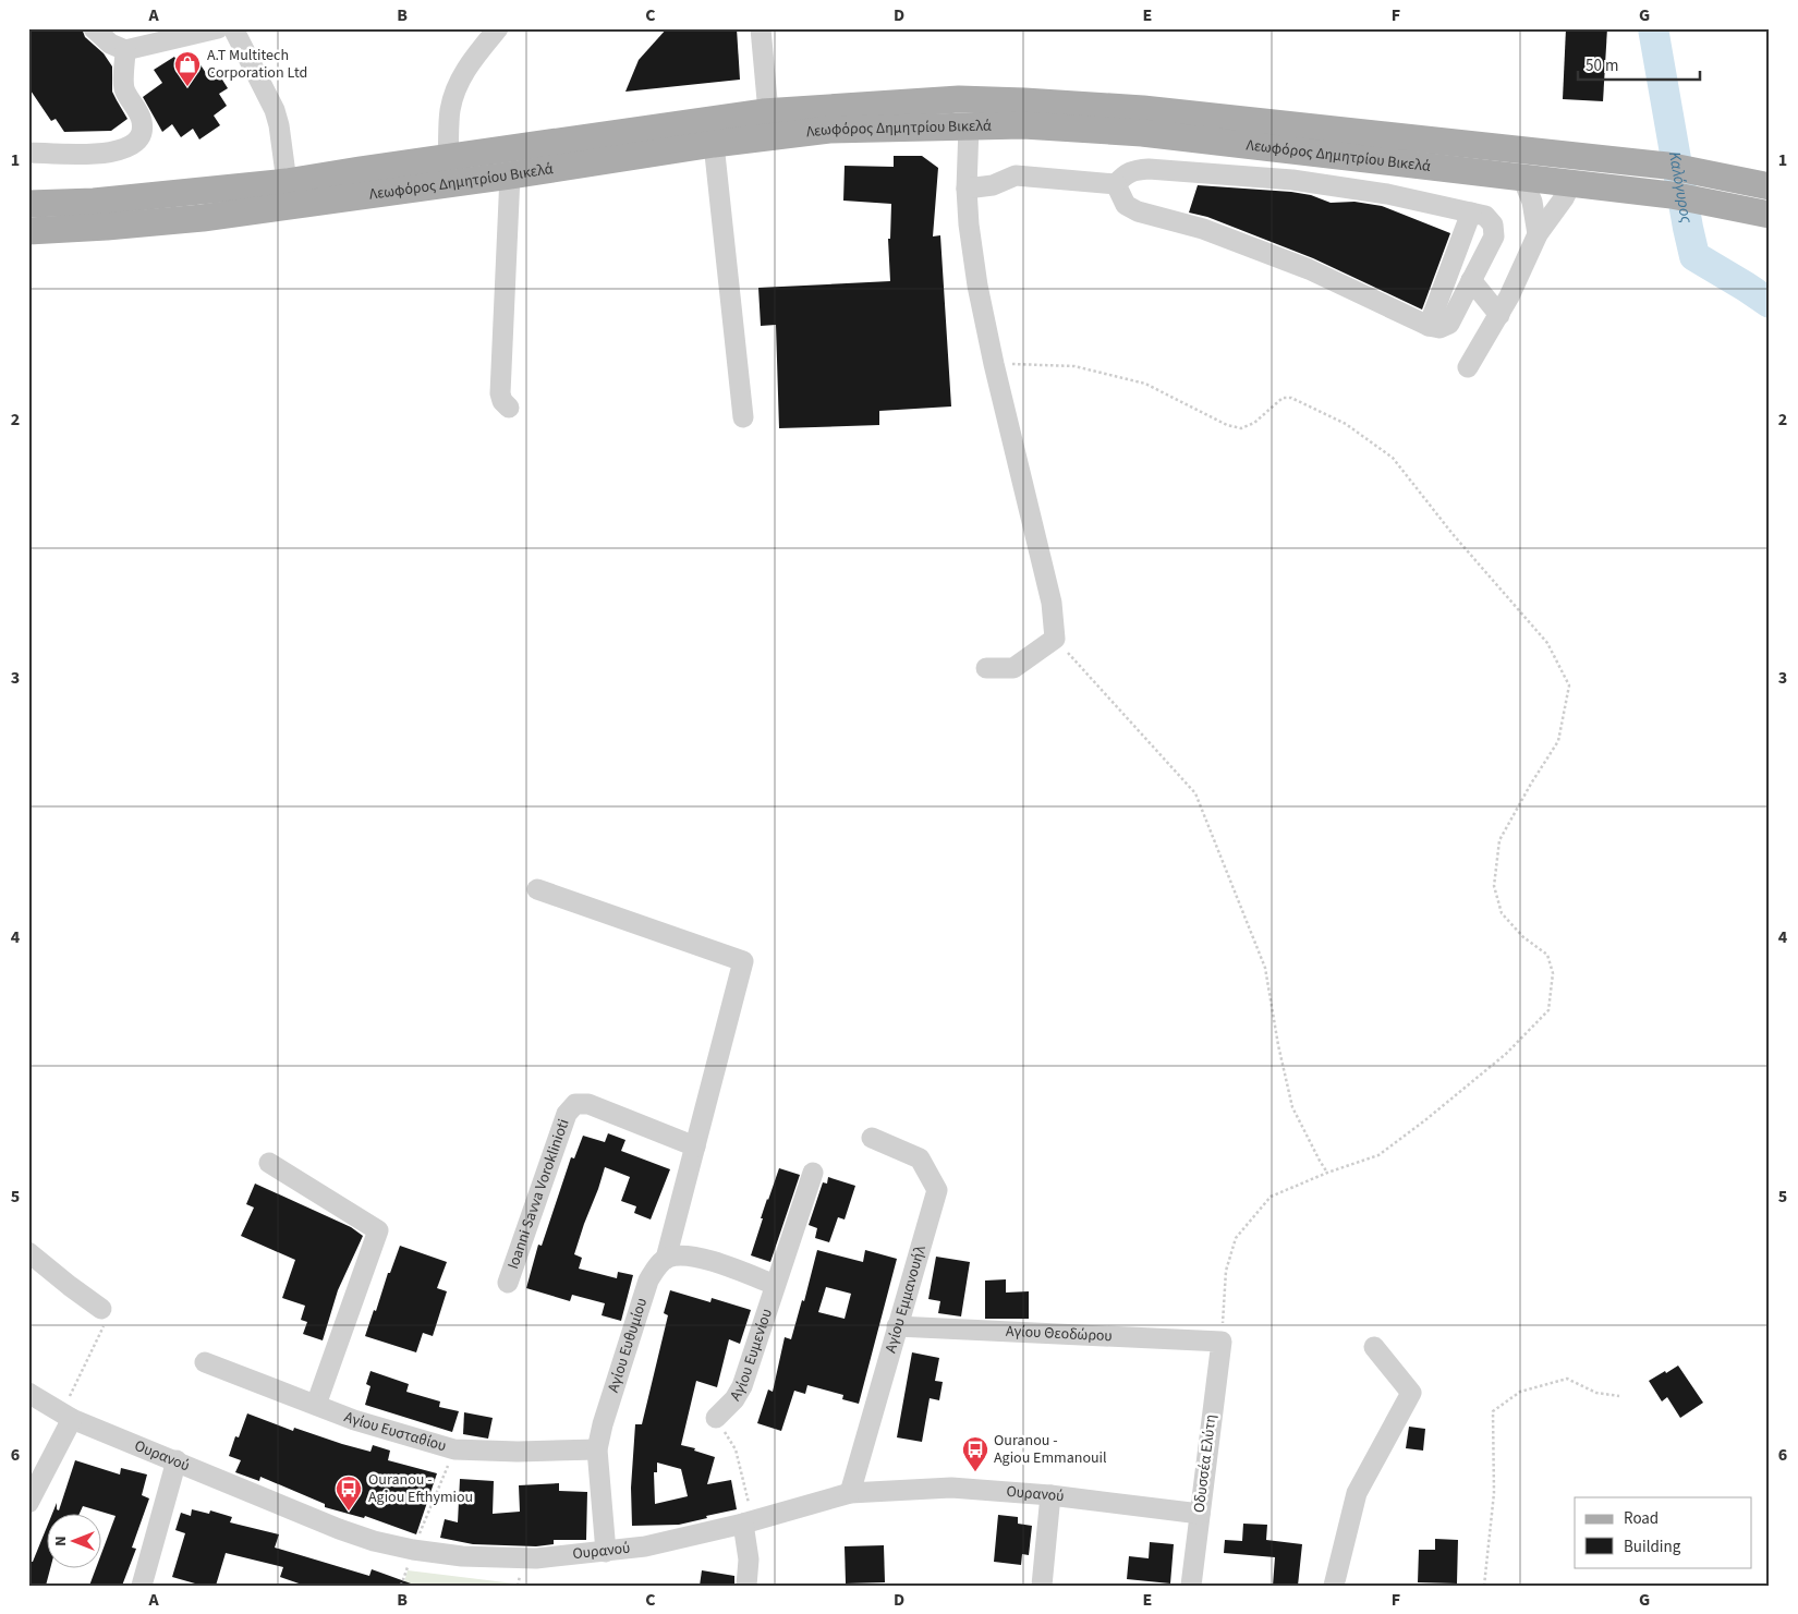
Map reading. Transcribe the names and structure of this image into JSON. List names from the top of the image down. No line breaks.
{"streets":{"main road":["Λεωφόρος Δημητρίου Βικελά"],"street":["Ioanni Savva Voroklinioti","Αγίου Εμμανουήλ","Αγίου Θεοδώρου","Αγίου Ευθυμίου","Αγίου Ευμενίου","Αγίου Ευσταθίου","Ουρανού","Οδυσσέα Ελύτη"]},"crossings":[["Αγίου Εμμανουήλ","Αγίου Θεοδώρου"],["Αγίου Εμμανουήλ","Ουρανού"],["Αγίου Θεοδώρου","Οδυσσέα Ελύτη"],["Αγίου Ευθυμίου","Αγίου Ευσταθίου"],["Αγίου Ευθυμίου","Ουρανού"],["Ουρανού","Οδυσσέα Ελύτη"]],"water":["Καλόγυρος"],"places":{"shop":["A.T Multitech Corporation Ltd"],"bus stop":["Ouranou - Agiou Emmanouil","Ouranou - Agiou Efthymiou"]},"legend":["Road","Building"],"scale_bar":"50 m","north":"left","grid":{"columns":["A","B","C","D","E","F","G"],"rows":["1","2","3","4","5","6"]}}
